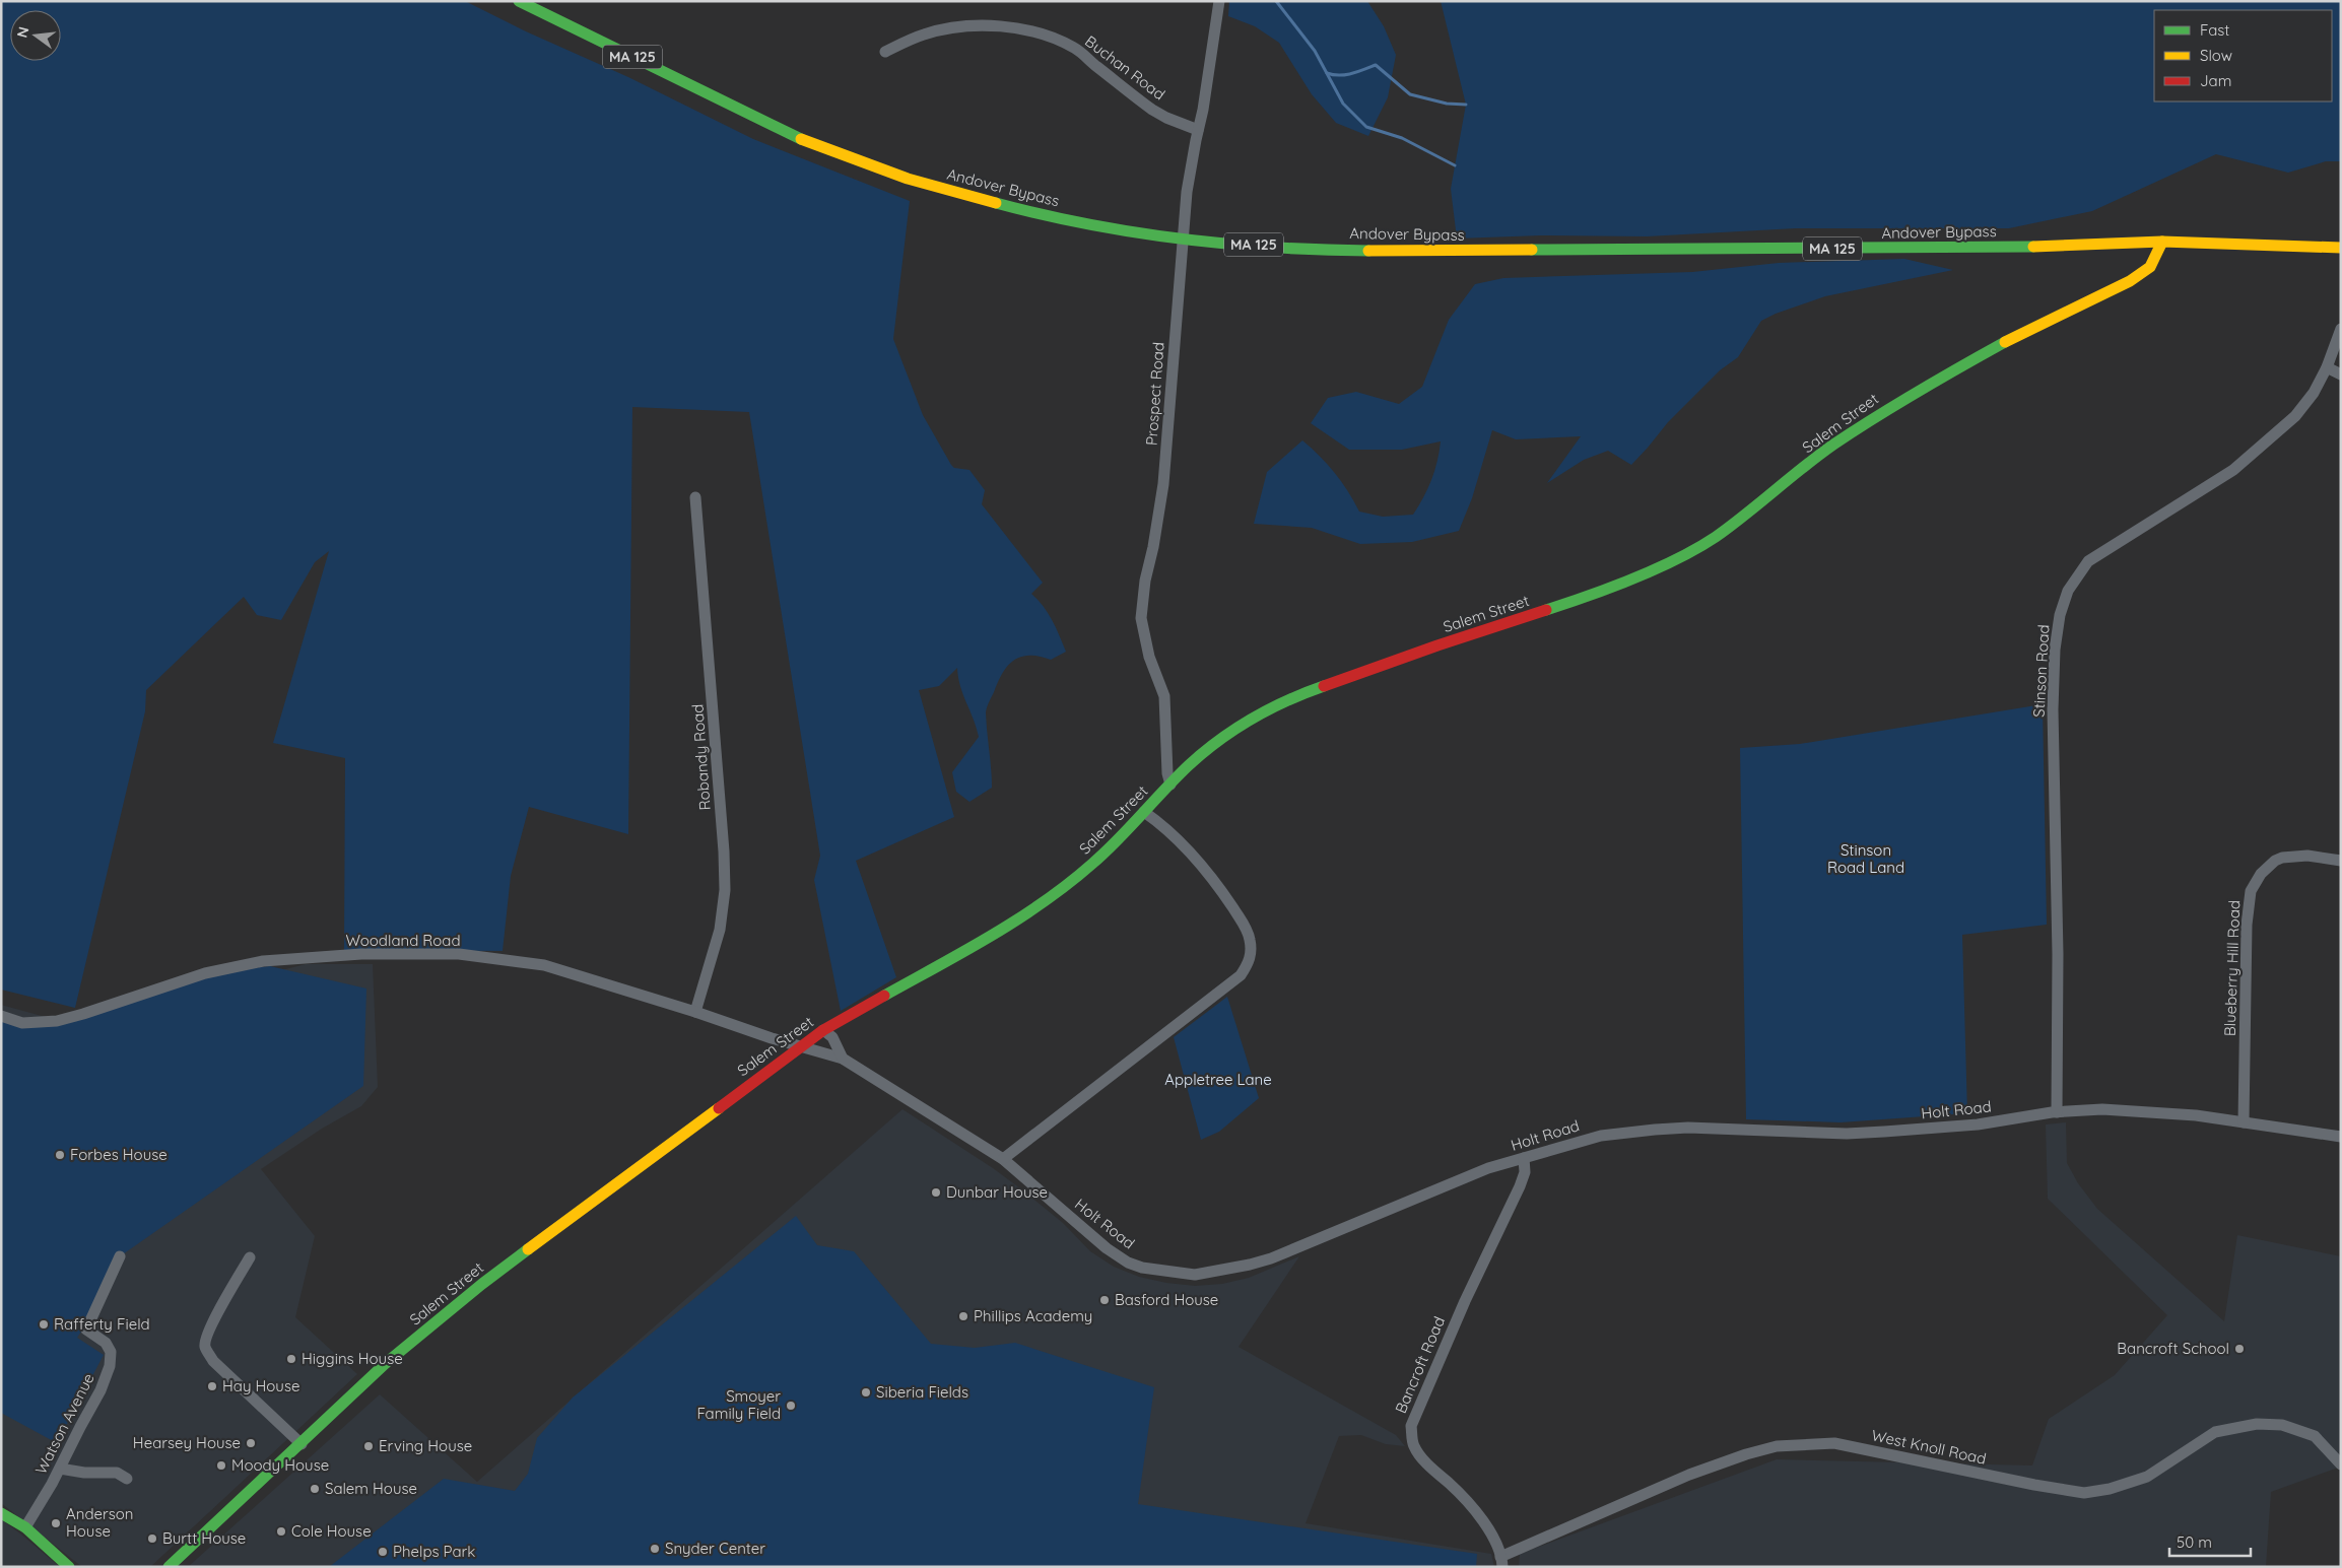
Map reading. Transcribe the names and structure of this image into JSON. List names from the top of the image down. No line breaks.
{"streets":{"street":["MA 125","Buchan Road","Andover Bypass","Prospect Road","Salem Street","Stinson Road","Robandy Road","Woodland Road","Blueberry Hill Road","Holt Road","Bancroft Road","Watson Avenue","West Knoll Road"]},"crossings":[["Buchan Road","Prospect Road"],["Andover Bypass","Prospect Road"],["Andover Bypass","Salem Street"],["Prospect Road","Salem Street"],["Salem Street","Woodland Road"],["Salem Street","Holt Road"],["Stinson Road","Holt Road"],["Robandy Road","Woodland Road"],["Woodland Road","Holt Road"],["Blueberry Hill Road","Holt Road"],["Holt Road","Bancroft Road"],["Bancroft Road","West Knoll Road"]],"parks":["Stinson Road Land","Appletree Lane"],"places":["Forbes House","Dunbar House","Basford House","Phillips Academy","Rafferty Field","Bancroft School","Higgins House","Hay House","Siberia Fields","Smoyer Family Field","Hearsey House","Erving House","Moody House","Salem House","Anderson House","Cole House","Burtt House","Snyder Center","Phelps Park"],"legend":["Fast","Slow","Jam"],"scale_bar":"50 m","north":"left"}
